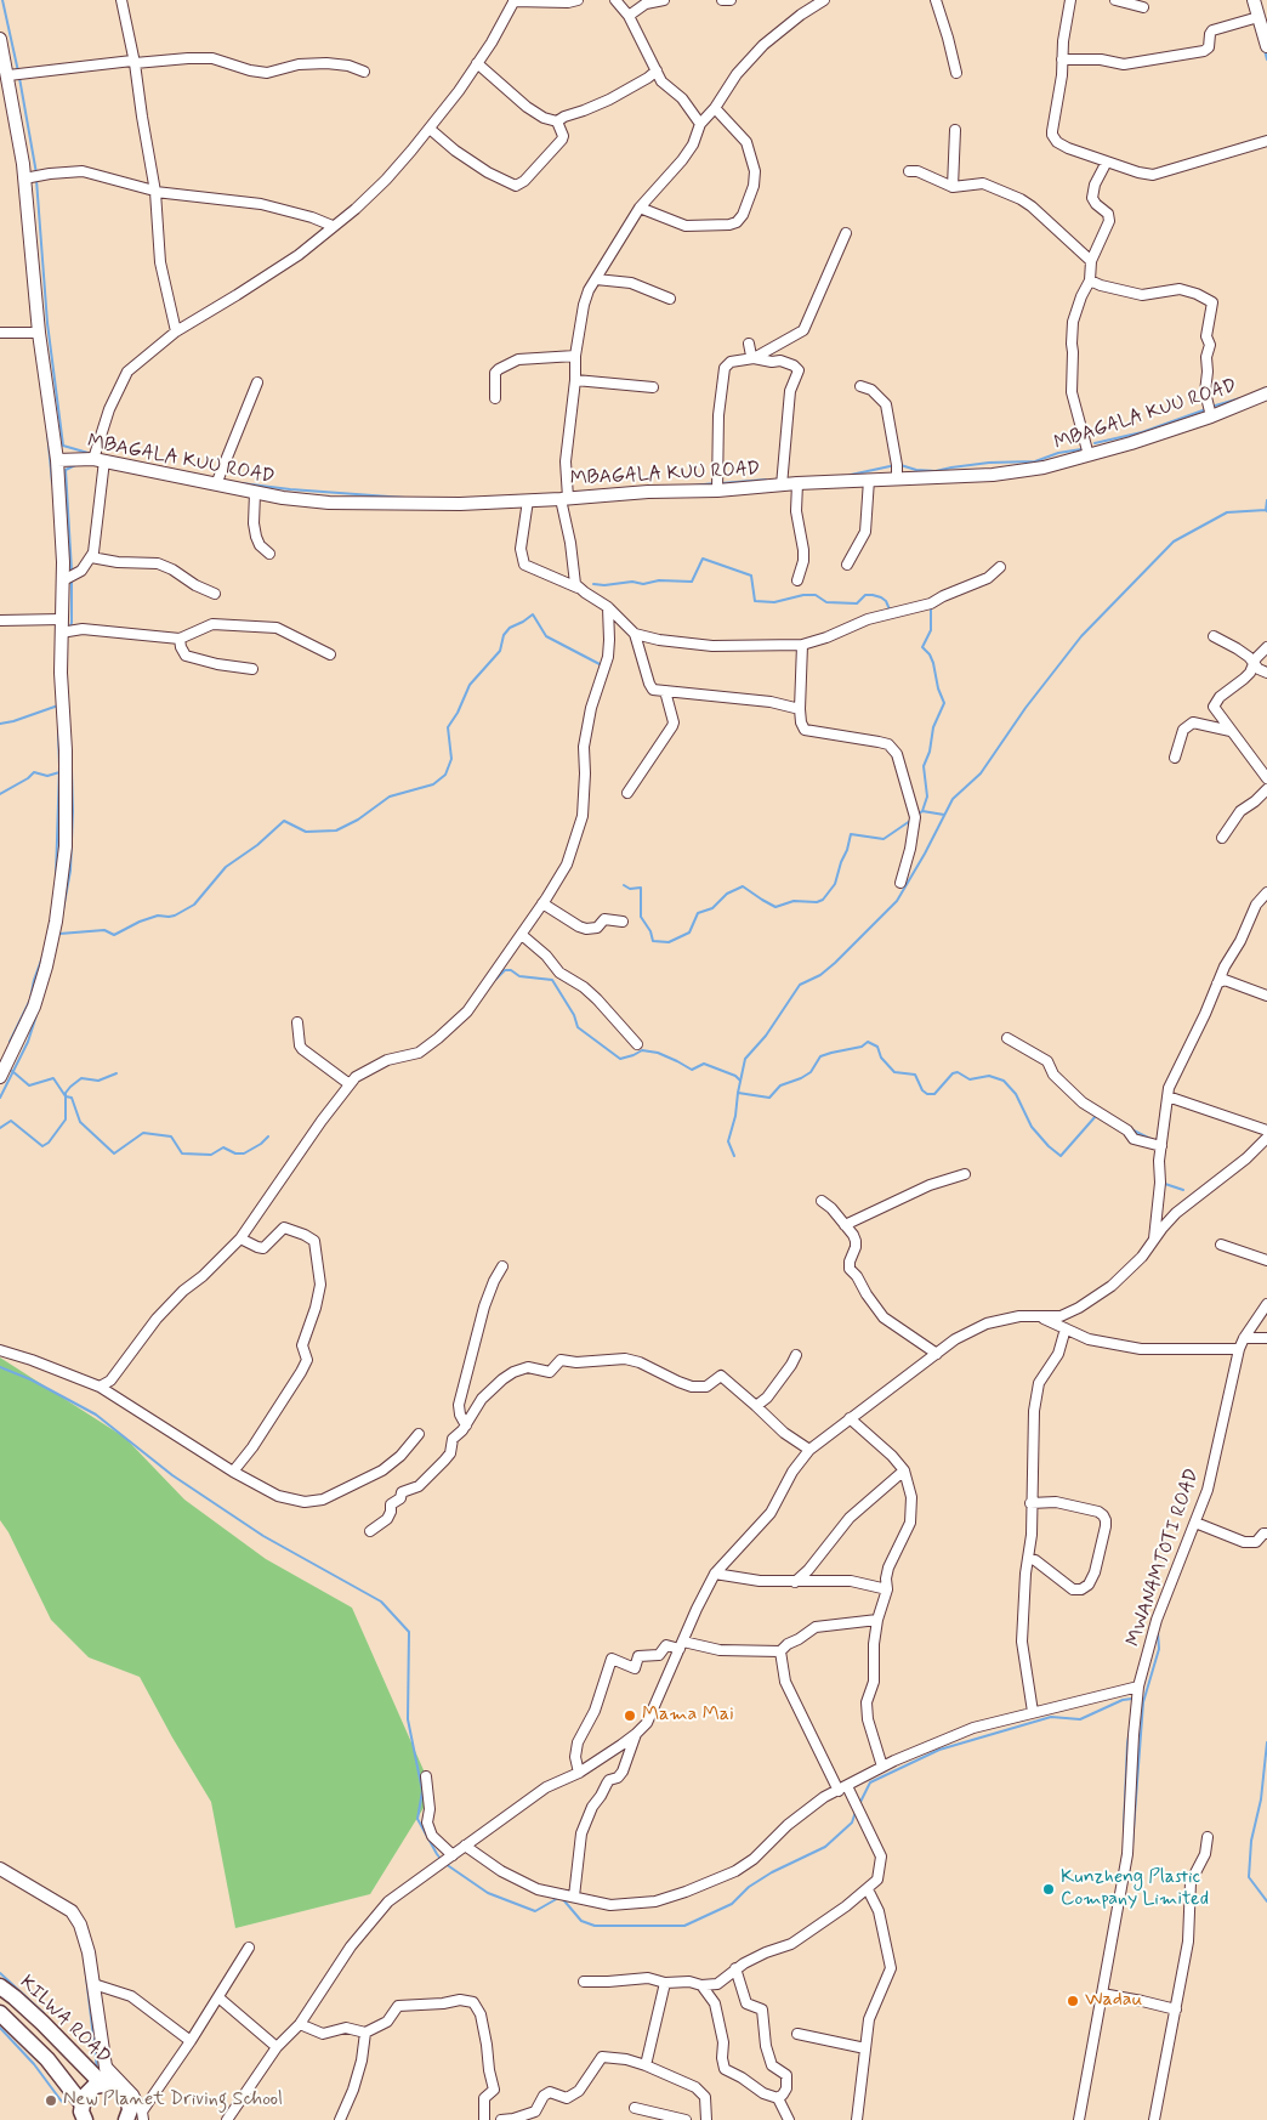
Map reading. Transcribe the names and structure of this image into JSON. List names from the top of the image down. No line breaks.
{"streets":{"highway":["KILWA ROAD"],"street":["MBAGALA KUU ROAD","MWANAMTOTI ROAD"]},"places":["Mama Mai","Kunzheng Plastic Company Limited","Wadau","New Planet Driving School"]}
